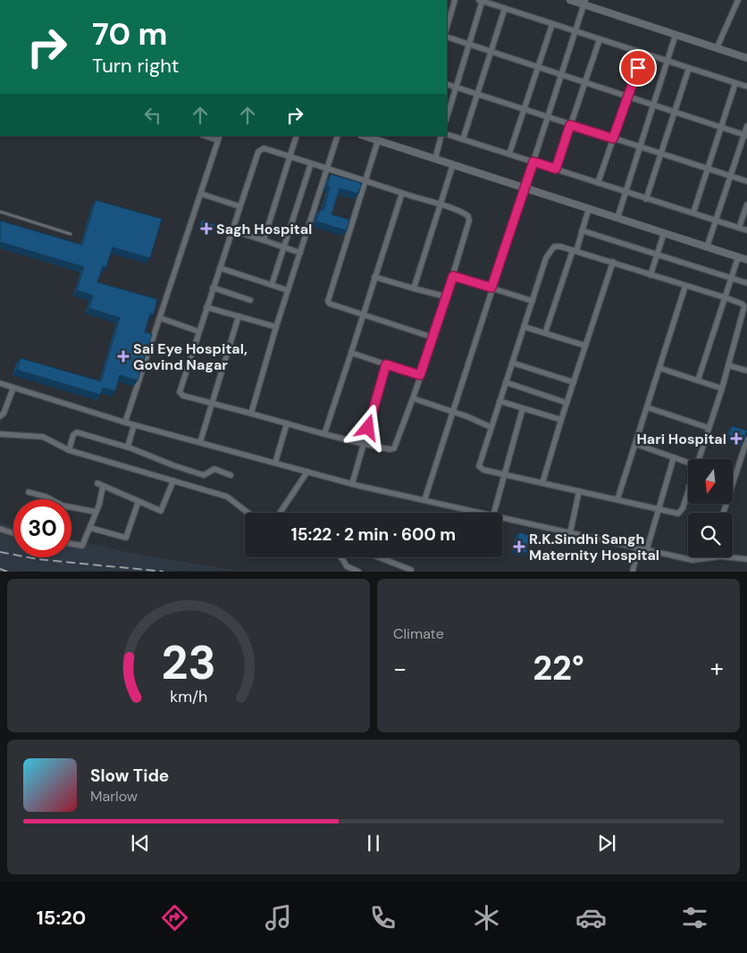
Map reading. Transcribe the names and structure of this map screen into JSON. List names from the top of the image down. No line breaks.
{"places":{"health":["Sagh Hospital","Sai Eye Hospital, Govind Nagar","Hari Hospital","R.K.Sindhi Sangh Maternity Hospital"]},"north":"bottom","page":{"turn":["70 m","Turn right"],"limit":"30","trip":"15:22 · 2 min · 600 m","tile":"Climate","heat":["−","22°","+"],"song":["Slow Tide","Marlow"],"tabs":"15:20","gauge":["23","km/h"]}}
